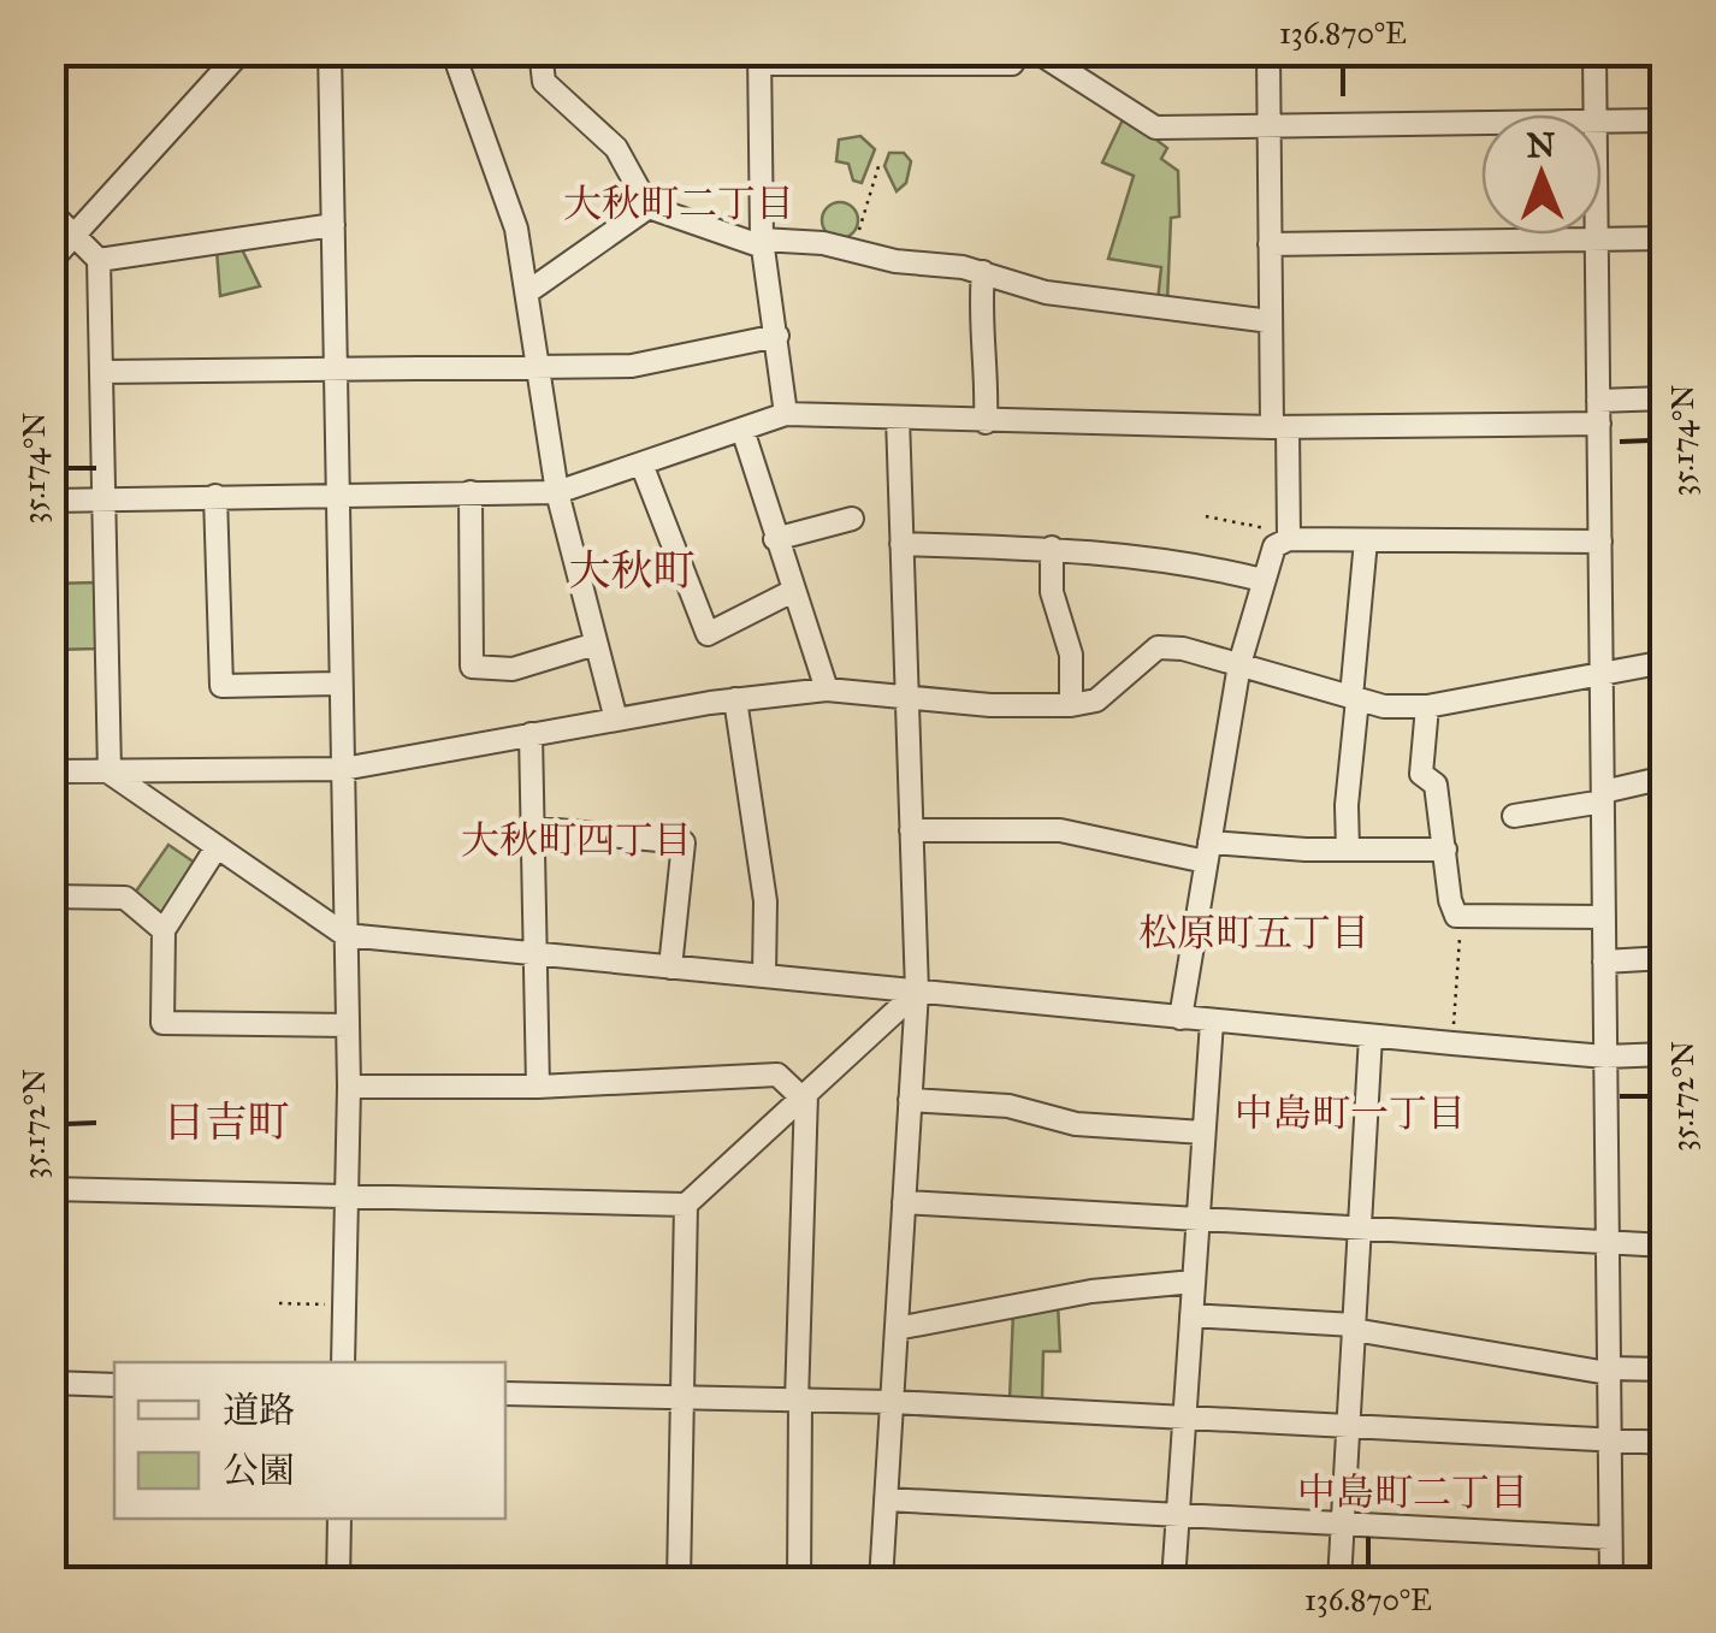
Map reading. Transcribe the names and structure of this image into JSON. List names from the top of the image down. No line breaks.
{"districts":["大秋町二丁目","大秋町","大秋町四丁目","松原町五丁目","中島町一丁目","日吉町","中島町二丁目"],"legend":["道路","公園"],"north":"top","coordinates":["136.870°E","35.174°N","35.172°N"]}
